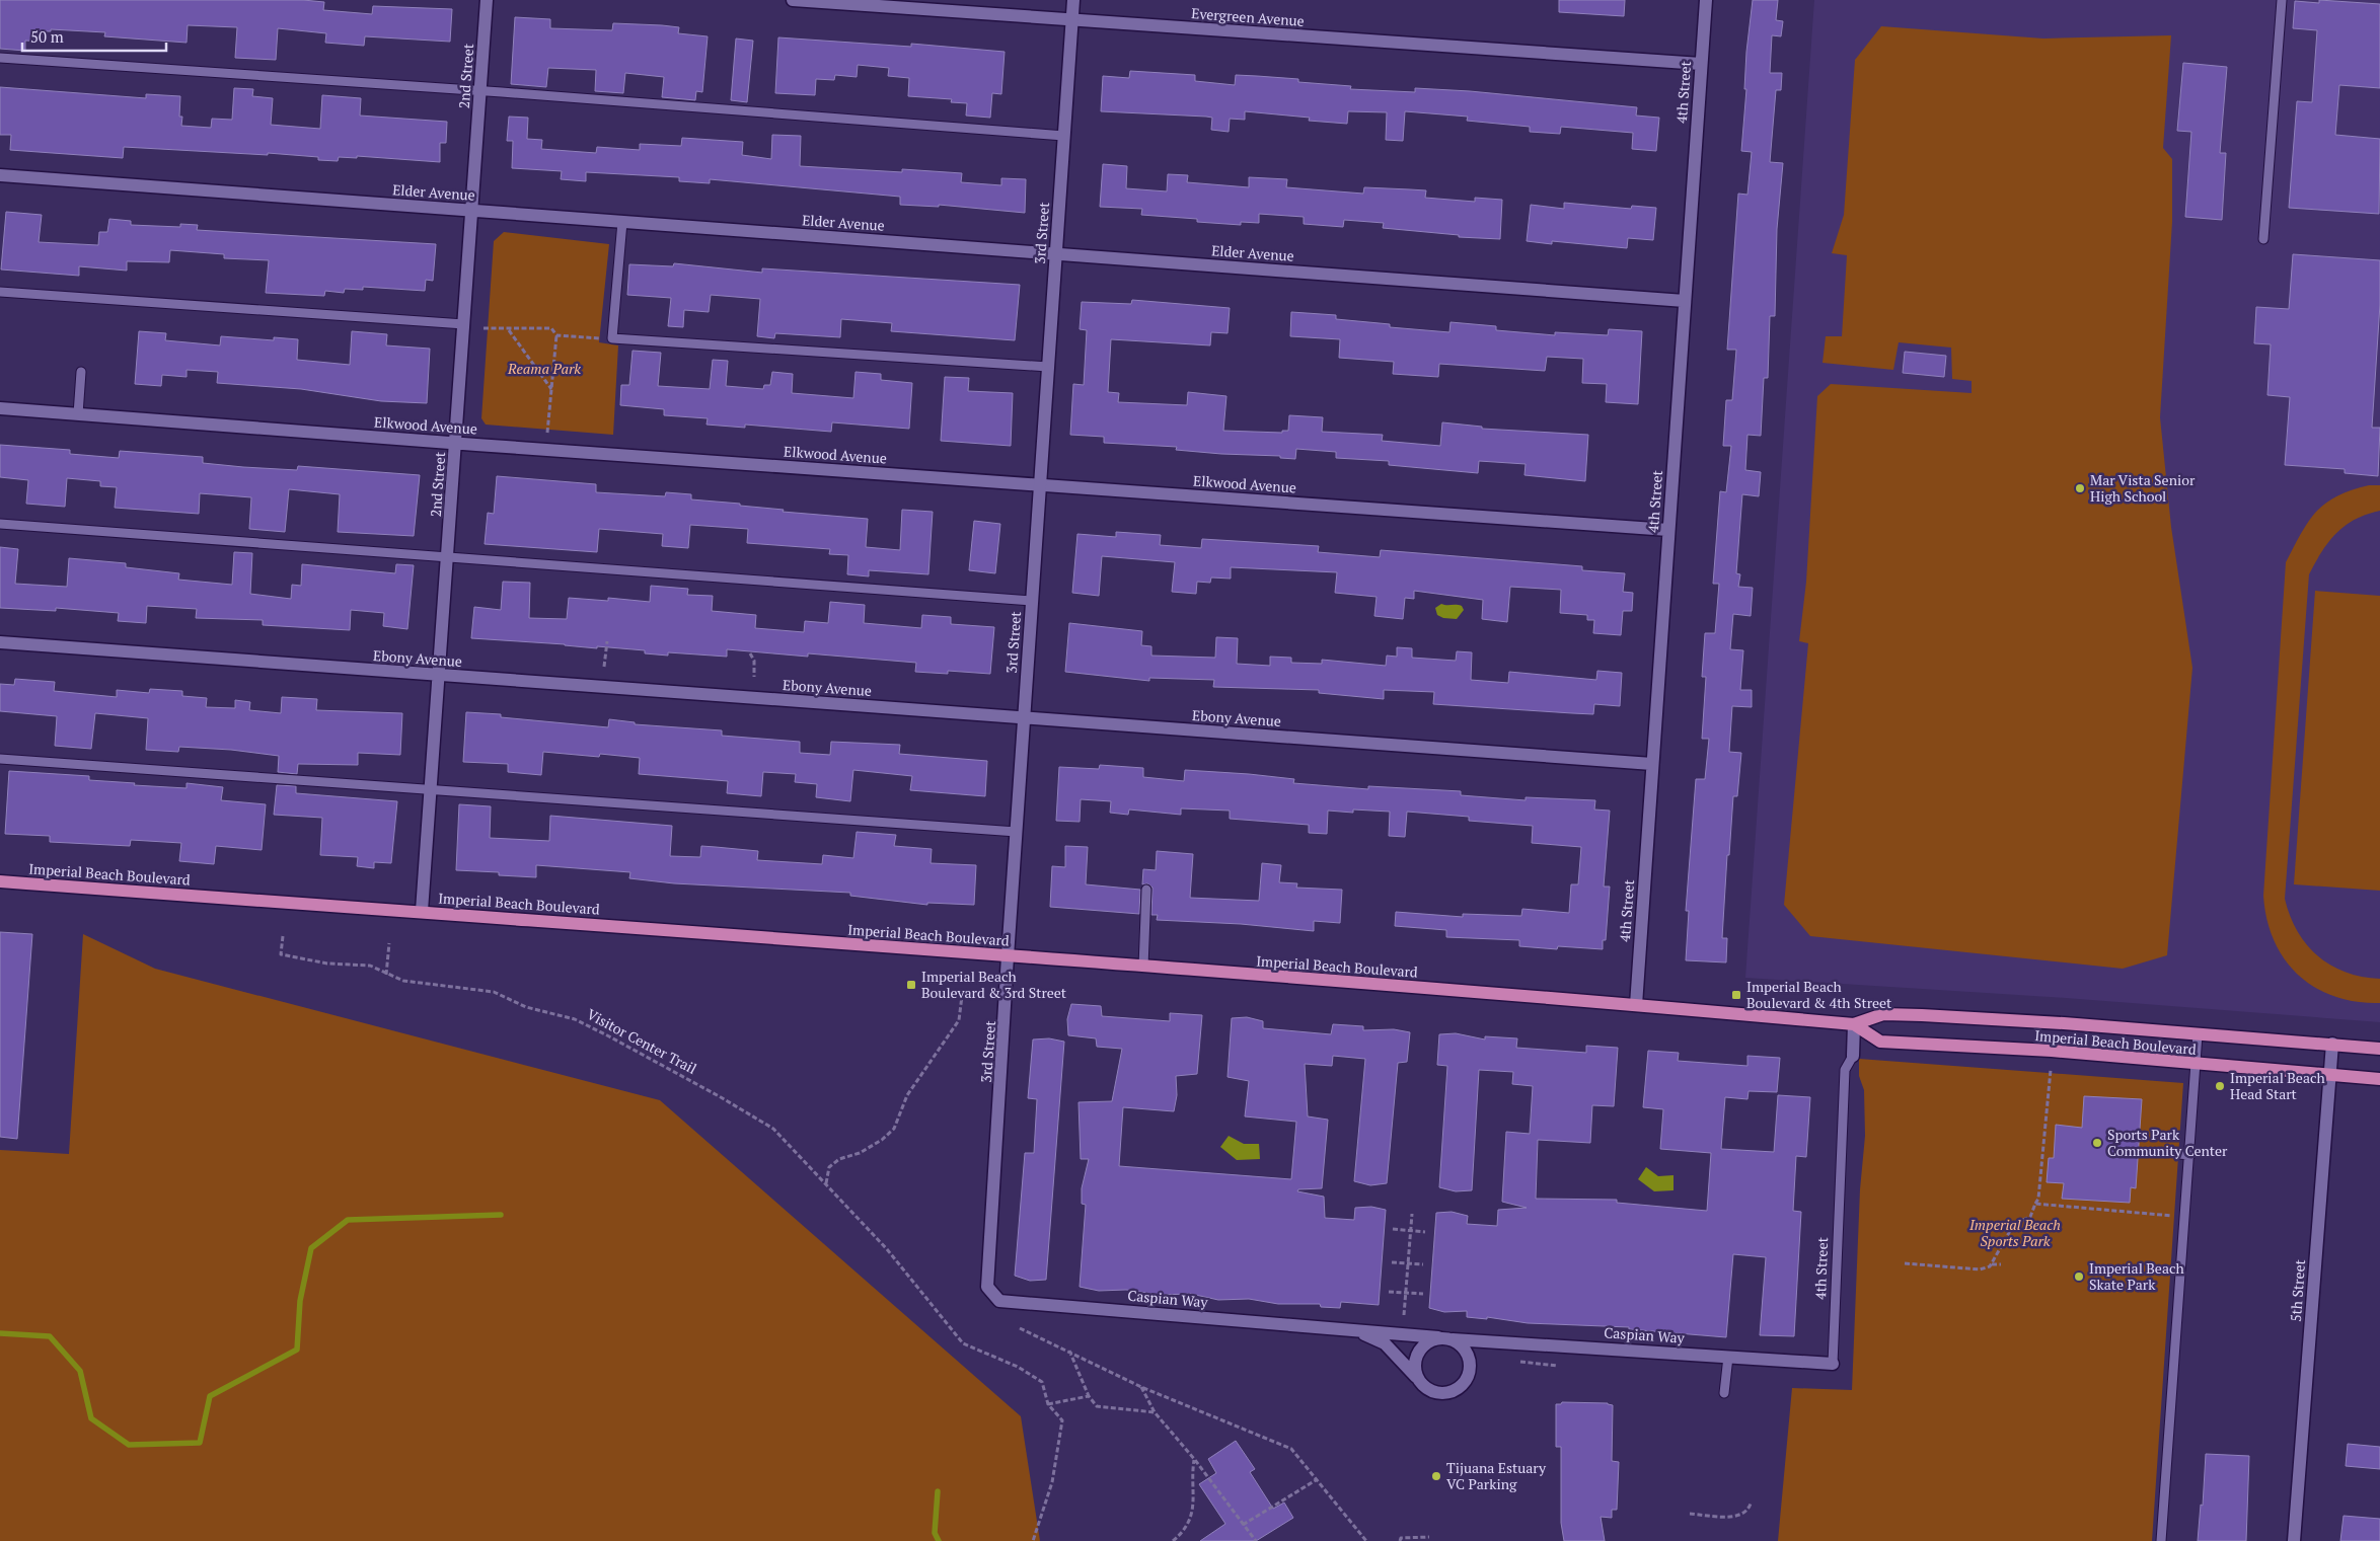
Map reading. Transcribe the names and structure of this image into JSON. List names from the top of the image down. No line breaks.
{"streets":{"main road":["Imperial Beach Boulevard"],"street":["Evergreen Avenue","2nd Street","4th Street","Elder Avenue","3rd Street","Elkwood Avenue","Ebony Avenue","5th Street","Caspian Way"],"path":["Visitor Center Trail"]},"crossings":[["Evergreen Avenue","4th Street"],["Evergreen Avenue","3rd Street"],["2nd Street","Elder Avenue"],["2nd Street","Elkwood Avenue"],["2nd Street","Ebony Avenue"],["2nd Street","Imperial Beach Boulevard"],["4th Street","Elder Avenue"],["4th Street","Elkwood Avenue"],["4th Street","Ebony Avenue"],["4th Street","Imperial Beach Boulevard"],["4th Street","Caspian Way"],["Elder Avenue","3rd Street"],["3rd Street","Elkwood Avenue"],["3rd Street","Ebony Avenue"],["3rd Street","Imperial Beach Boulevard"],["3rd Street","Caspian Way"],["Imperial Beach Boulevard","5th Street"]],"parks":["Reama Park","Imperial Beach Sports Park"],"places":{"other":["Mar Vista Senior High School","Imperial Beach Head Start","Sports Park Community Center","Imperial Beach Skate Park","Tijuana Estuary VC Parking"],"transit":["Imperial Beach Boulevard & 3rd Street","Imperial Beach Boulevard & 4th Street"]},"scale_bar":"50 m"}
